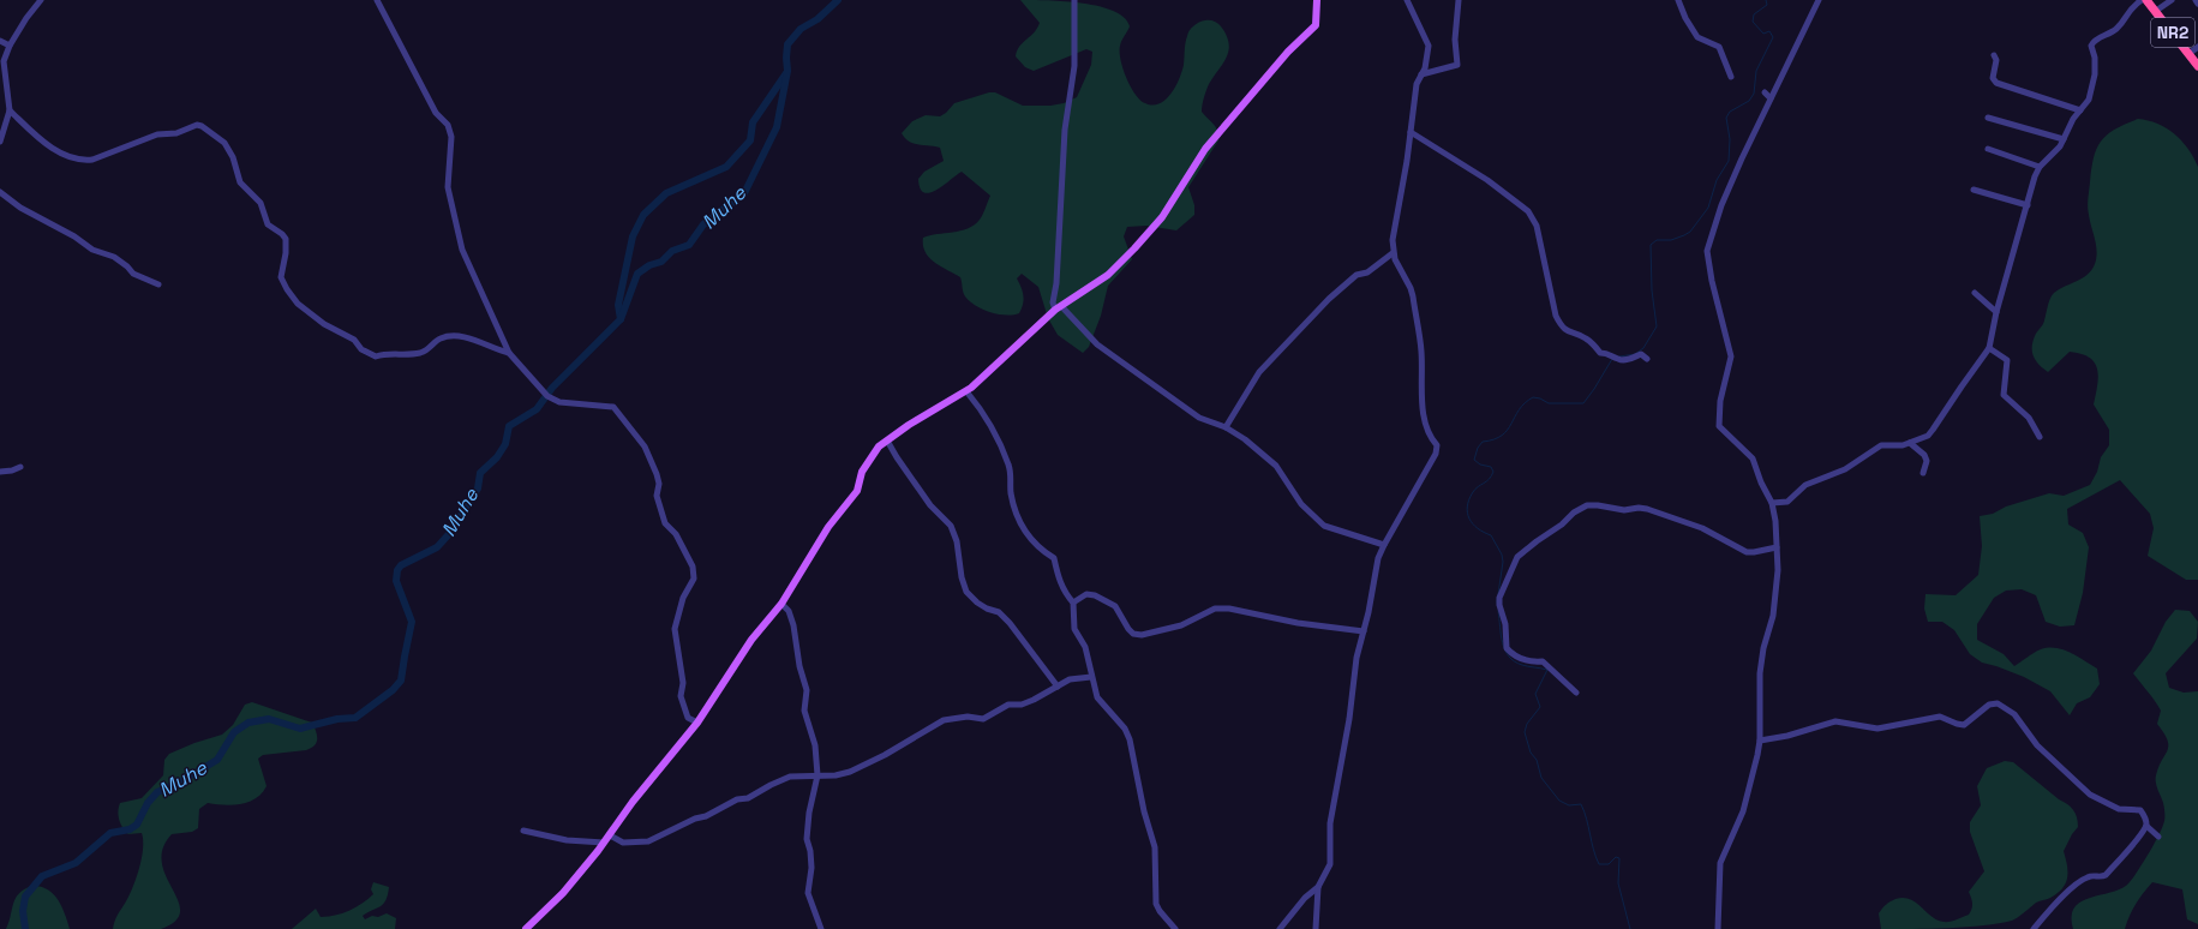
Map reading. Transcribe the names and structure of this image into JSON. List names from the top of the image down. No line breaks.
{"streets":{"highway":["NR2"]},"water":["Muhe"]}
